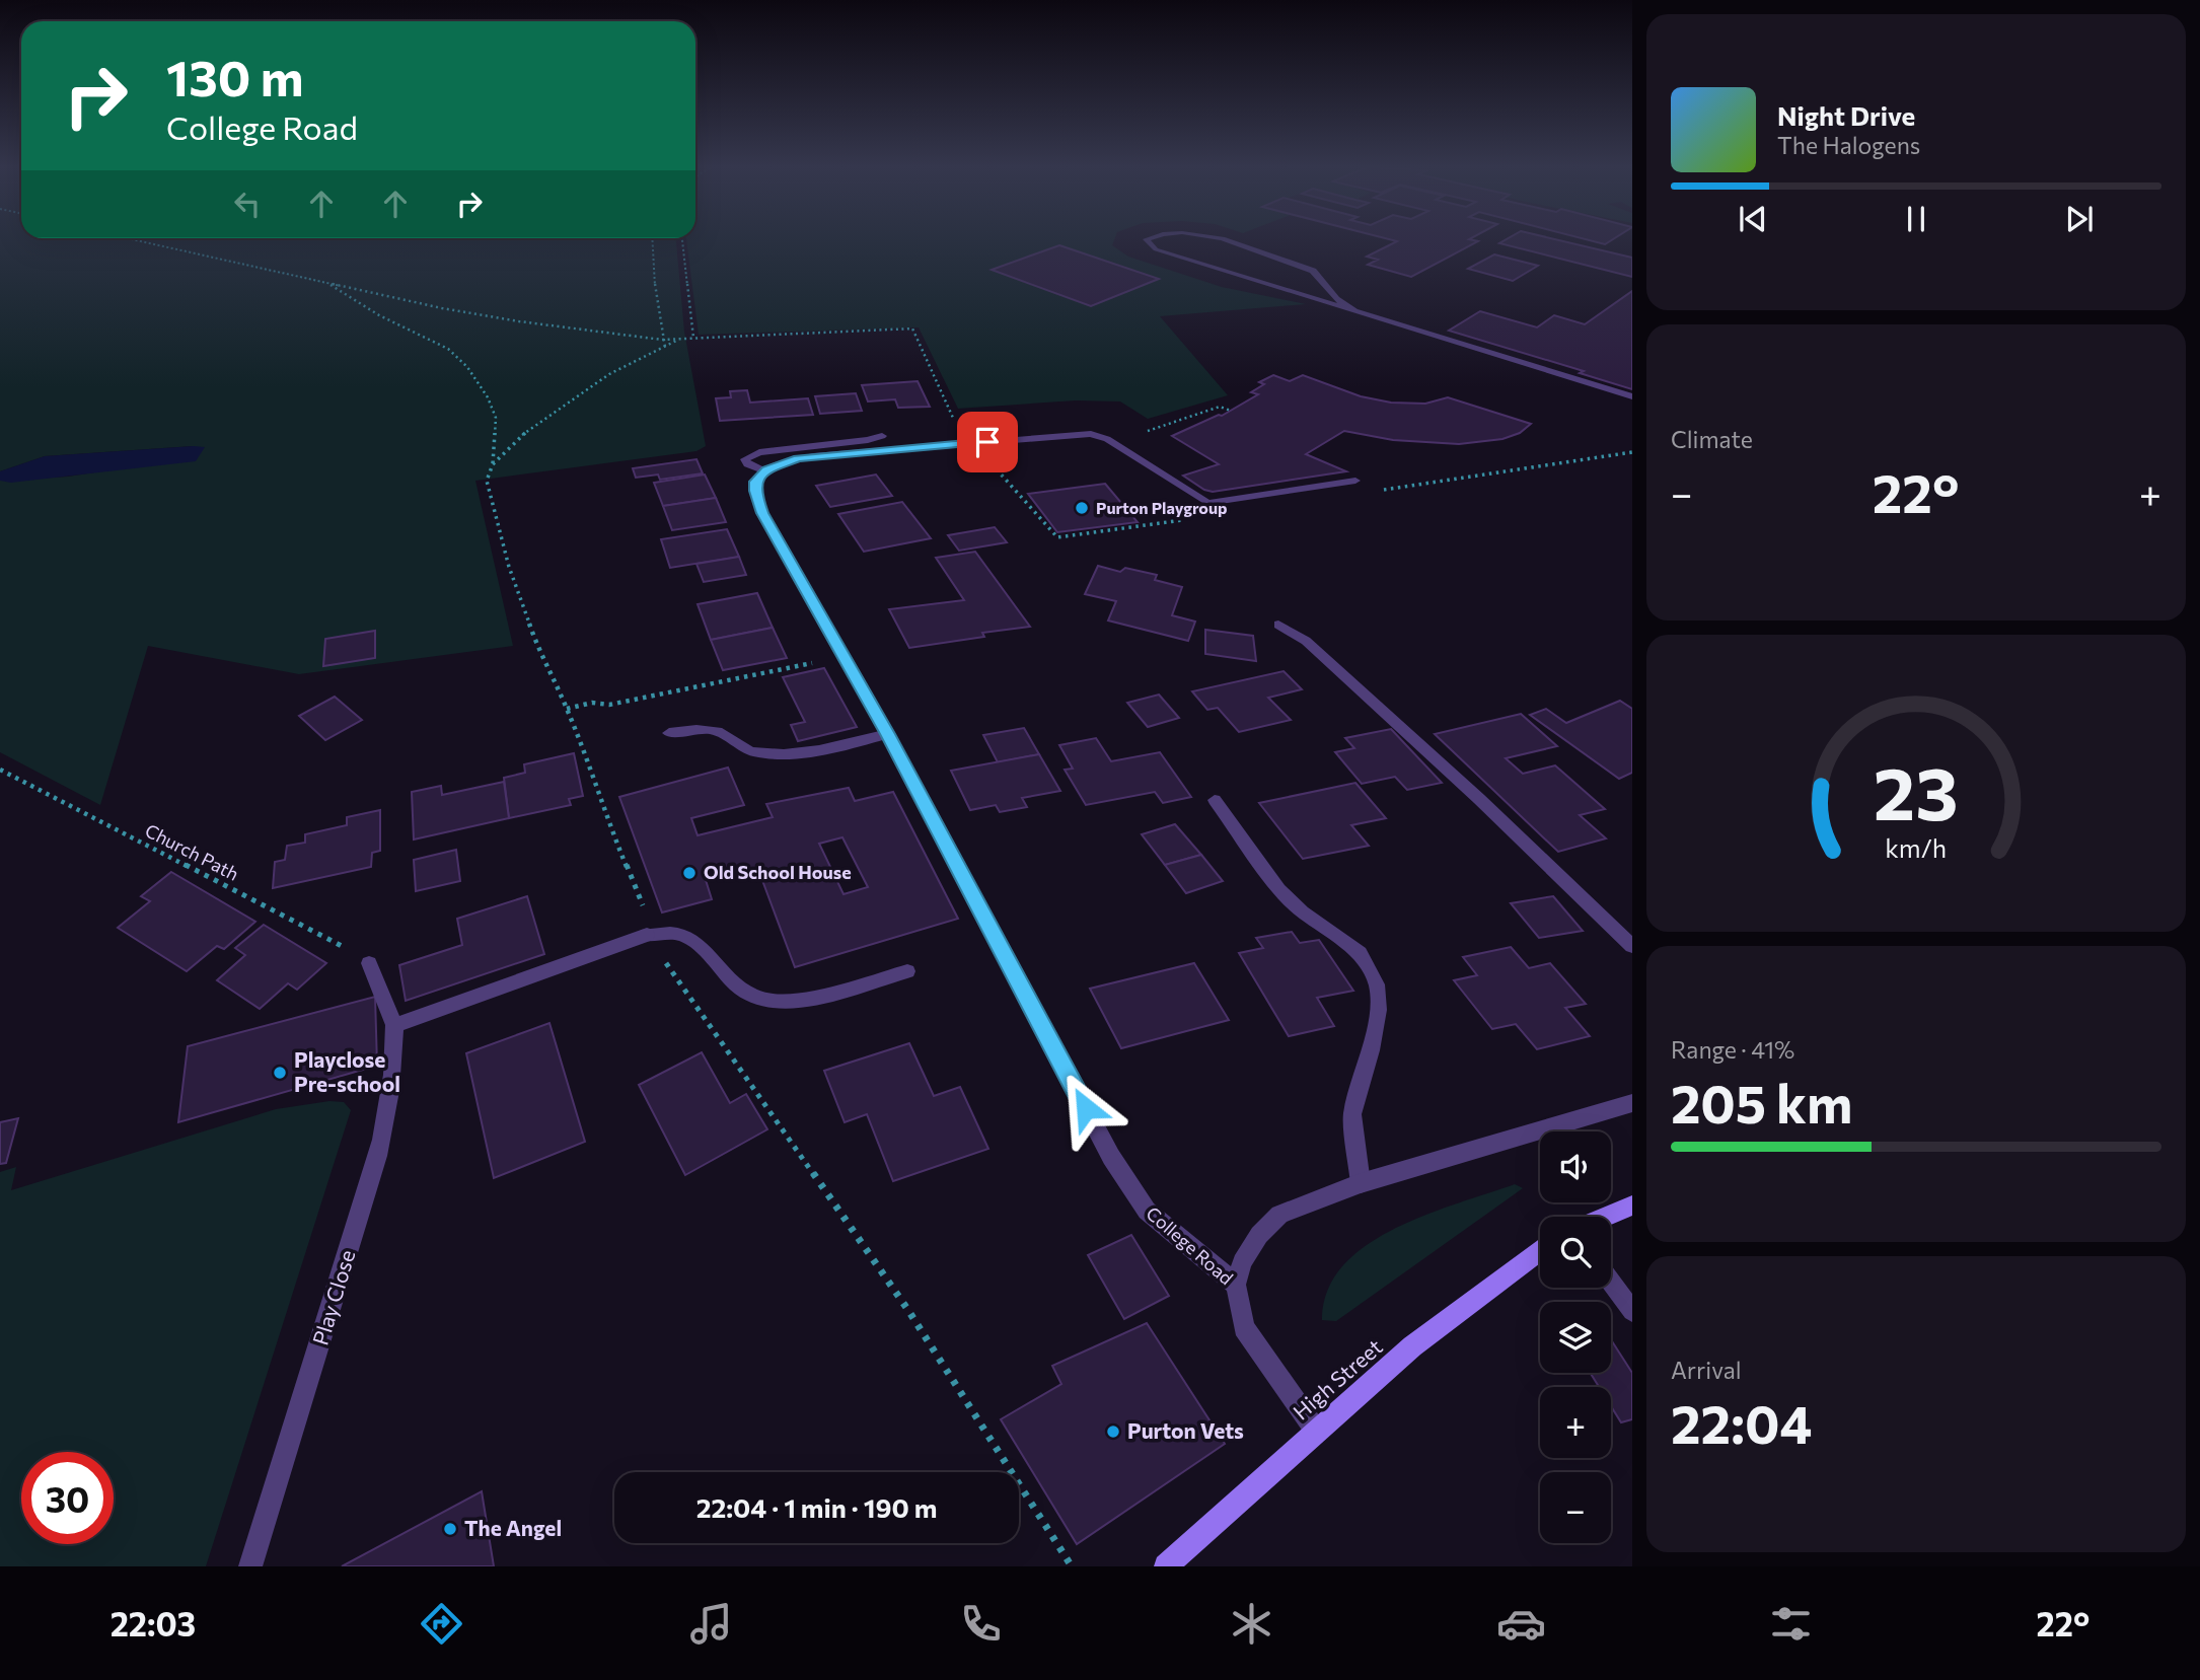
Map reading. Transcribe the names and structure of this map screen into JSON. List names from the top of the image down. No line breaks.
{"streets":{"street":["College Road","Play Close","High Street"],"path":["Church Path"]},"crossings":[["Church Path","Play Close"],["College Road","High Street"]],"places":["Purton Playgroup","Old School House","Playclose Pre-school","Purton Vets","The Angel"],"page":{"turn":["130 m","College Road"],"song":["Night Drive","The Halogens"],"tile":["Climate",["Range · 41%","205 km"],["Arrival","22:04"]],"heat":["−","22°","+"],"map_buttons":["+","−"],"limit":"30","trip":"22:04 · 1 min · 190 m","tabs":["22:03","22°"],"gauge":["23","km/h"]}}
